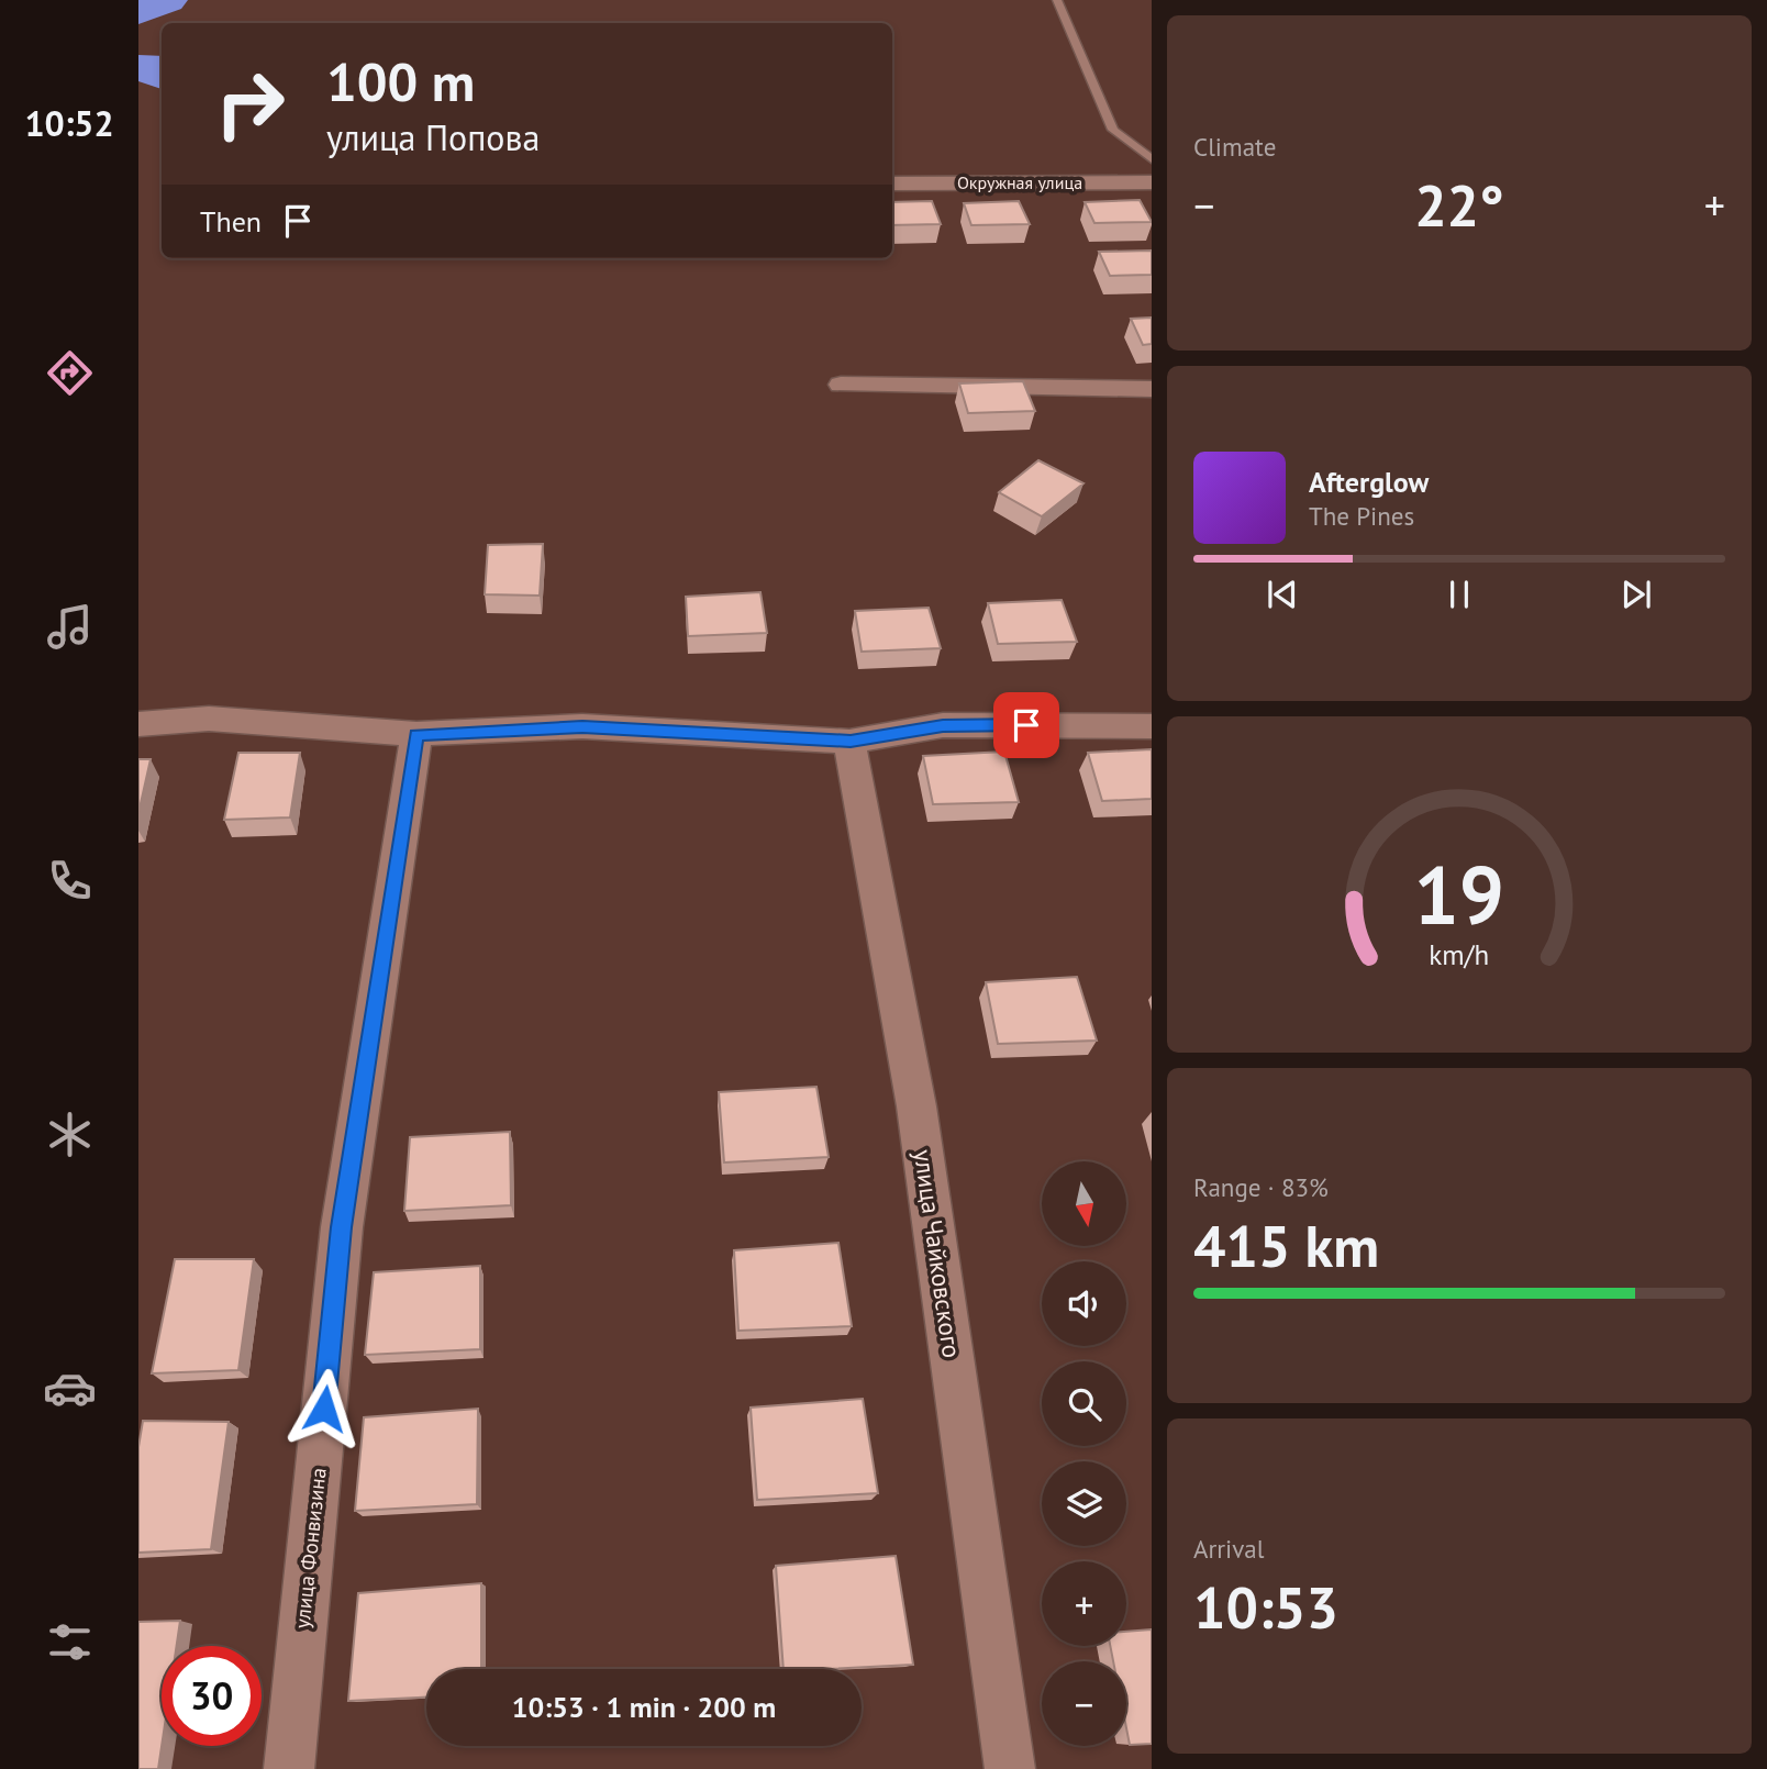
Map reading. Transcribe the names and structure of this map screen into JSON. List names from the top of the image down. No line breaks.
{"streets":{"street":["Окружная улица","улица Чайковского","улица Фонвизина"]},"north":"bottom","page":{"tabs":"10:52","tile":["Climate",["Range · 83%","415 km"],["Arrival","10:53"]],"turn":["100 m","улица Попова"],"heat":["−","22°","+"],"then":"Then","song":["Afterglow","The Pines"],"map_buttons":["+","−"],"limit":"30","trip":"10:53 · 1 min · 200 m","gauge":["19","km/h"]}}
